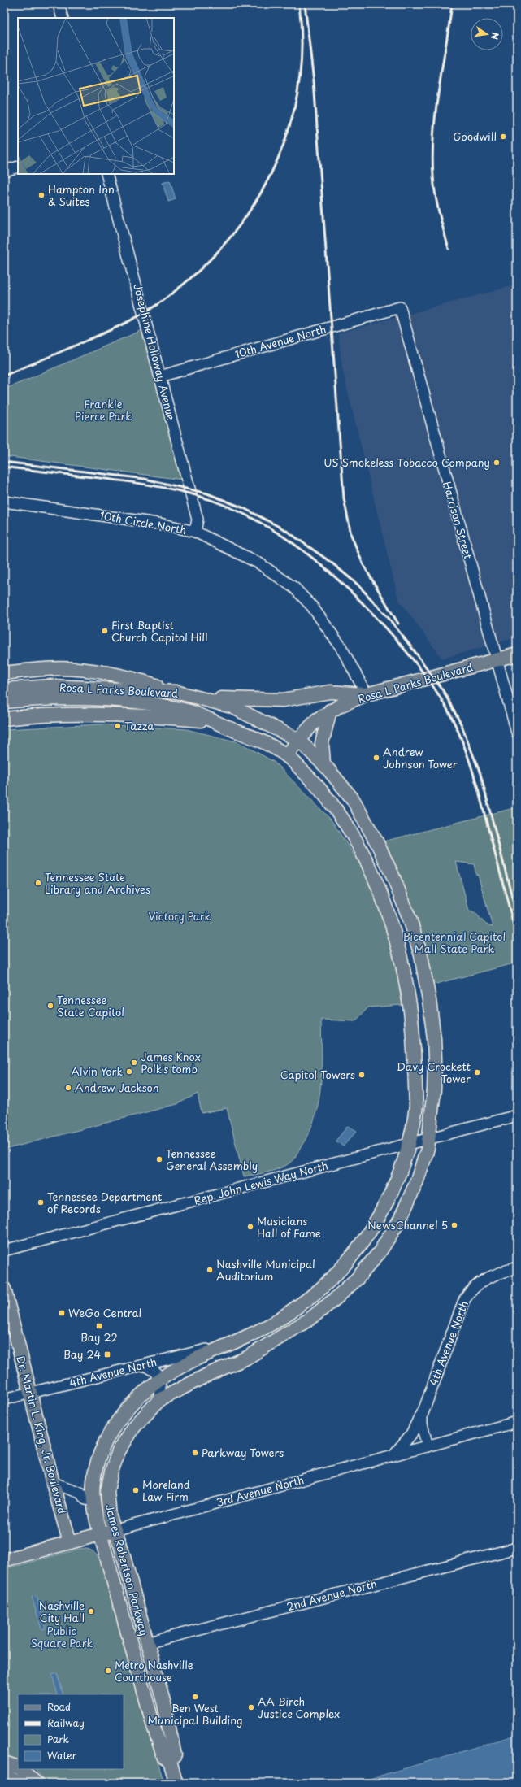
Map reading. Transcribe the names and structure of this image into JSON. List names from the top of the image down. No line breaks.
{"streets":{"main road":["Rosa L Parks Boulevard","Dr. Martin L. King, Jr. Boulevard","3rd Avenue North","James Robertson Parkway"],"street":["10th Avenue North","Josephine Holloway Avenue","Harrison Street","10th Circle North","Rep. John Lewis Way North","4th Avenue North","2nd Avenue North"]},"crossings":[["10th Avenue North","Josephine Holloway Avenue"],["10th Avenue North","Harrison Street"],["Josephine Holloway Avenue","10th Circle North"],["Harrison Street","Rosa L Parks Boulevard"],["10th Circle North","Rosa L Parks Boulevard"],["Rosa L Parks Boulevard","James Robertson Parkway"],["Rep. John Lewis Way North","James Robertson Parkway"],["4th Avenue North","Dr. Martin L. King, Jr. Boulevard"],["4th Avenue North","3rd Avenue North"],["4th Avenue North","James Robertson Parkway"],["Dr. Martin L. King, Jr. Boulevard","3rd Avenue North"],["3rd Avenue North","James Robertson Parkway"],["James Robertson Parkway","2nd Avenue North"]],"parks":["Frankie Pierce Park","Victory Park","Bicentennial Capitol Mall State Park","Public Square Park"],"places":{"other":["Goodwill","Hampton Inn & Suites","US Smokeless Tobacco Company","First Baptist Church Capitol Hill","Tazza","Andrew Johnson Tower","Tennessee State Library and Archives","Tennessee State Capitol","James Knox Polk's tomb","Alvin York","Davy Crockett Tower","Capitol Towers","Andrew Jackson","Tennessee General Assembly","Tennessee Department of Records","NewsChannel 5","Musicians Hall of Fame","Nashville Municipal Auditorium","Parkway Towers","Moreland Law Firm","Nashville City Hall","Metro Nashville Courthouse","Ben West Municipal Building","AA Birch Justice Complex"],"transit":["WeGo Central","Bay 22","Bay 24"]},"legend":["Road","Railway","Park","Water"],"north":"right"}
